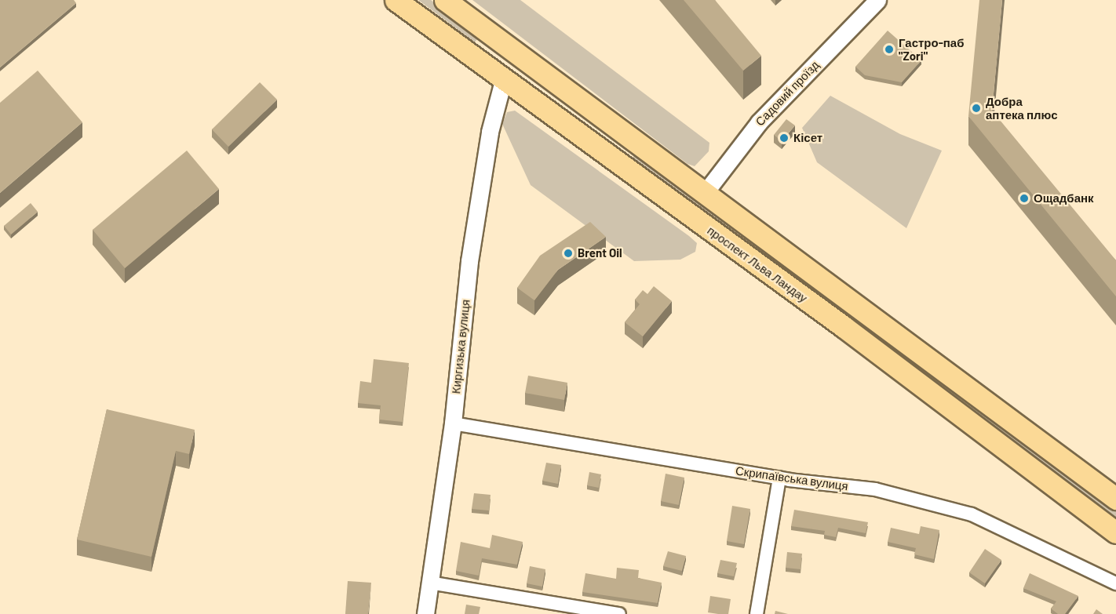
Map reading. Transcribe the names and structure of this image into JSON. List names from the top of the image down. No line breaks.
{"streets":{"main road":["проспект Льва Ландау"],"street":["Садовий проїзд","Киргизька вулиця","Скрипаївська вулиця"]},"crossings":[["проспект Льва Ландау","Киргизька вулиця"],["Киргизька вулиця","Скрипаївська вулиця"]],"places":["Гастро-паб \"Zori\"","Добра аптека плюс","Кісет","Ощадбанк","Brent Oil"]}
